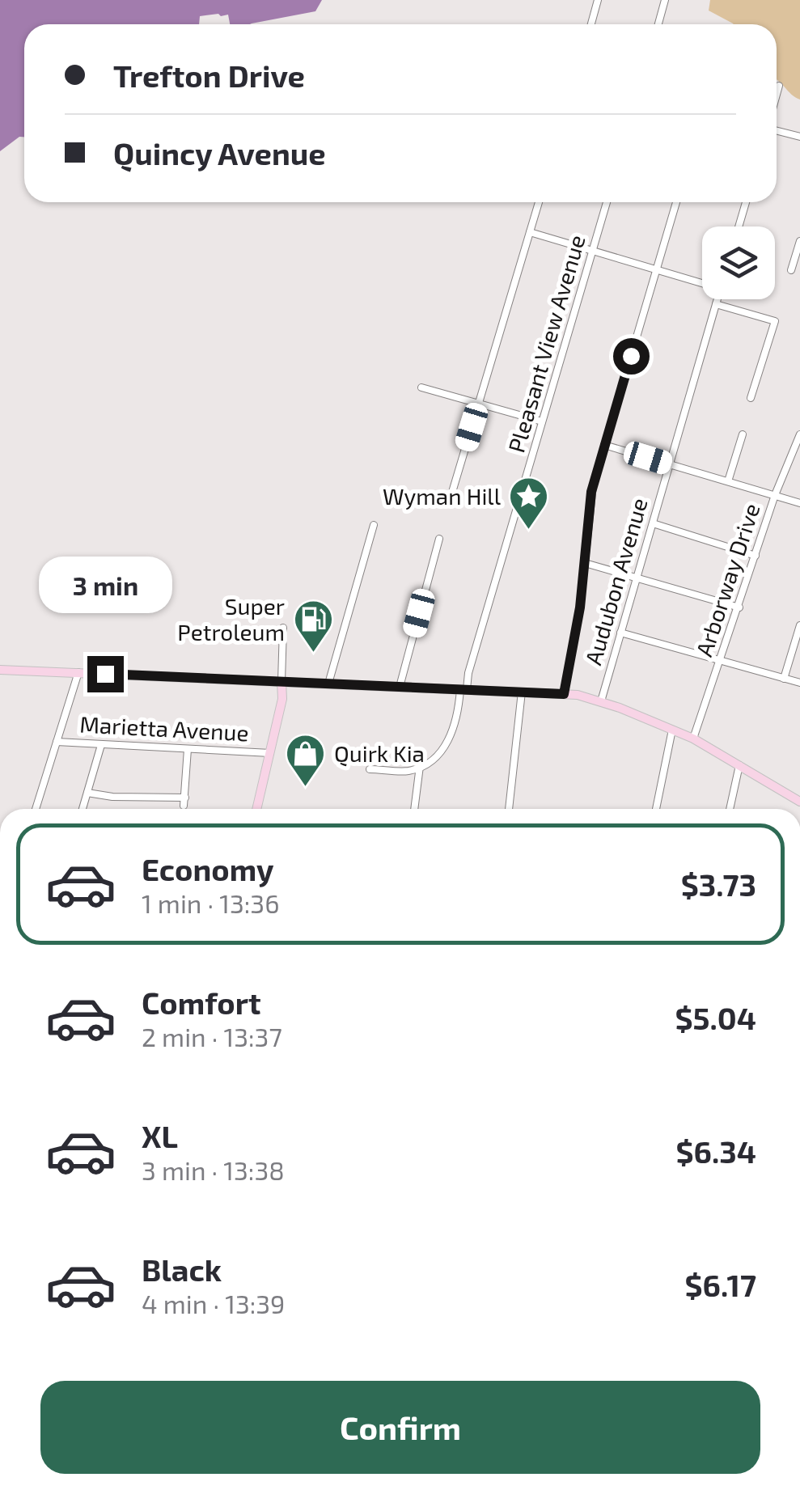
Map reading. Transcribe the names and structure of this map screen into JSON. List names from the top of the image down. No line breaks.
{"streets":{"street":["Pleasant View Avenue","Arborway Drive","Audubon Avenue","Marietta Avenue"]},"places":{"place":["Wyman Hill"],"fuel station":["Super Petroleum"],"shop":["Quirk Kia"]},"page":{"banner":["Trefton Drive","Quincy Avenue"],"bubble":"3 min","list":[{"name":"Economy","note":"1 min · 13:36","value":"$3.73"},{"name":"Comfort","note":"2 min · 13:37","value":"$5.04"},{"name":"XL","note":"3 min · 13:38","value":"$6.34"},{"name":"Black","note":"4 min · 13:39","value":"$6.17"}],"buttons":"Confirm"}}
